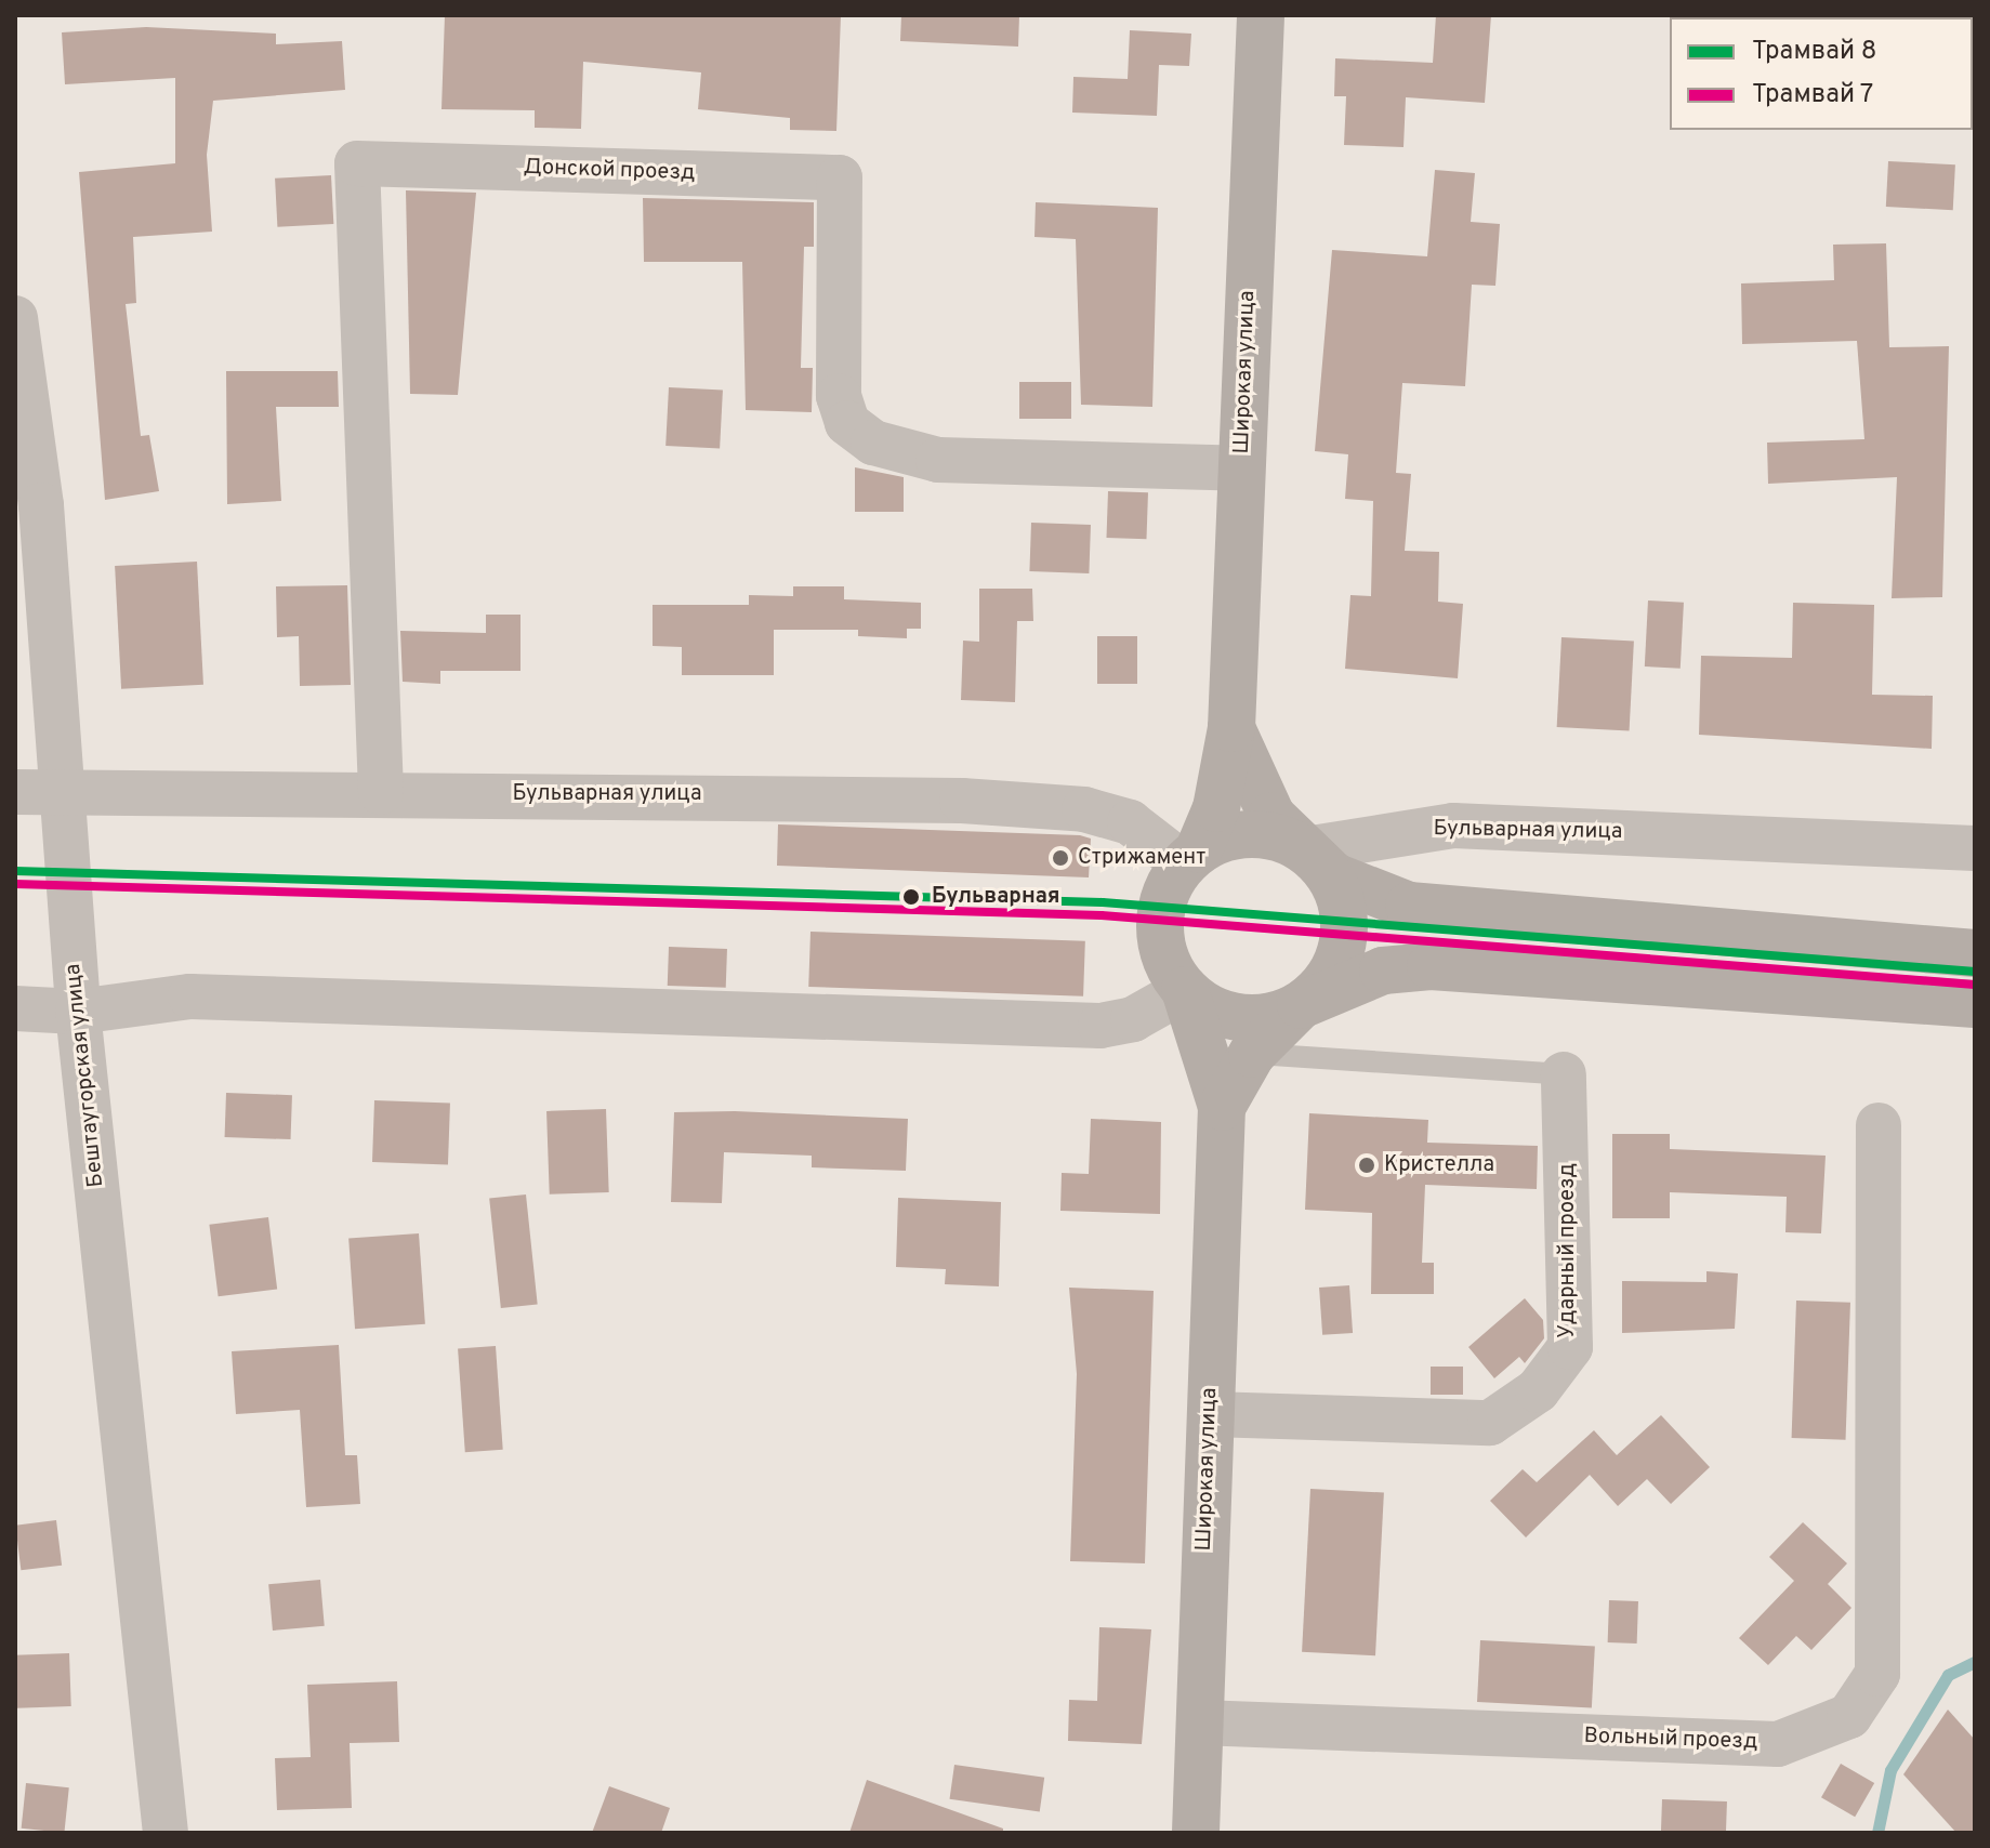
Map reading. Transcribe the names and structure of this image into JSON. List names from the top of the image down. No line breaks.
{"streets":{"main road":["Широкая улица"],"street":["Донской проезд","Бульварная улица","Бештаугорская улица","Ударный проезд","Вольный проезд"]},"crossings":[["Донской проезд","Широкая улица"],["Донской проезд","Бульварная улица"],["Широкая улица","Бульварная улица"],["Широкая улица","Ударный проезд"],["Широкая улица","Вольный проезд"],["Бульварная улица","Бештаугорская улица"]],"places":["Стрижамент","Бульварная","Кристелла"],"lines":["tram line 8","tram line 7"],"legend":["Трамвай 8","Трамвай 7"]}
